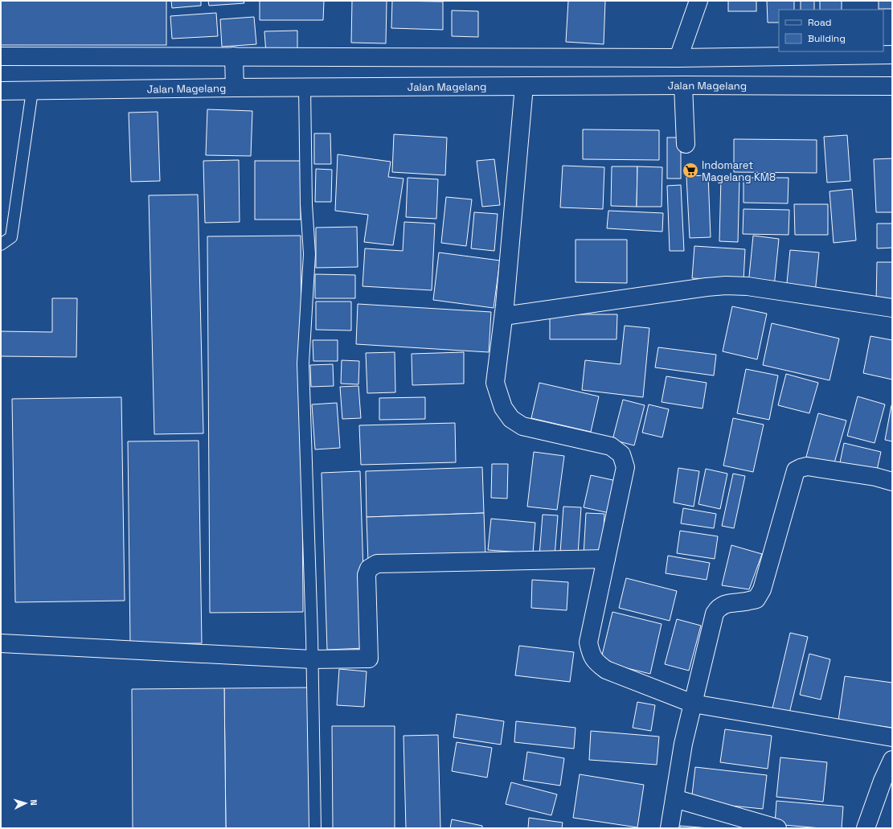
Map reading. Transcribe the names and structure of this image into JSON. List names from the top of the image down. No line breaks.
{"streets":{"main road":["Jalan Magelang"]},"places":{"supermarket":["Indomaret Magelang KM8"]},"legend":["Road","Building"],"north":"right"}
